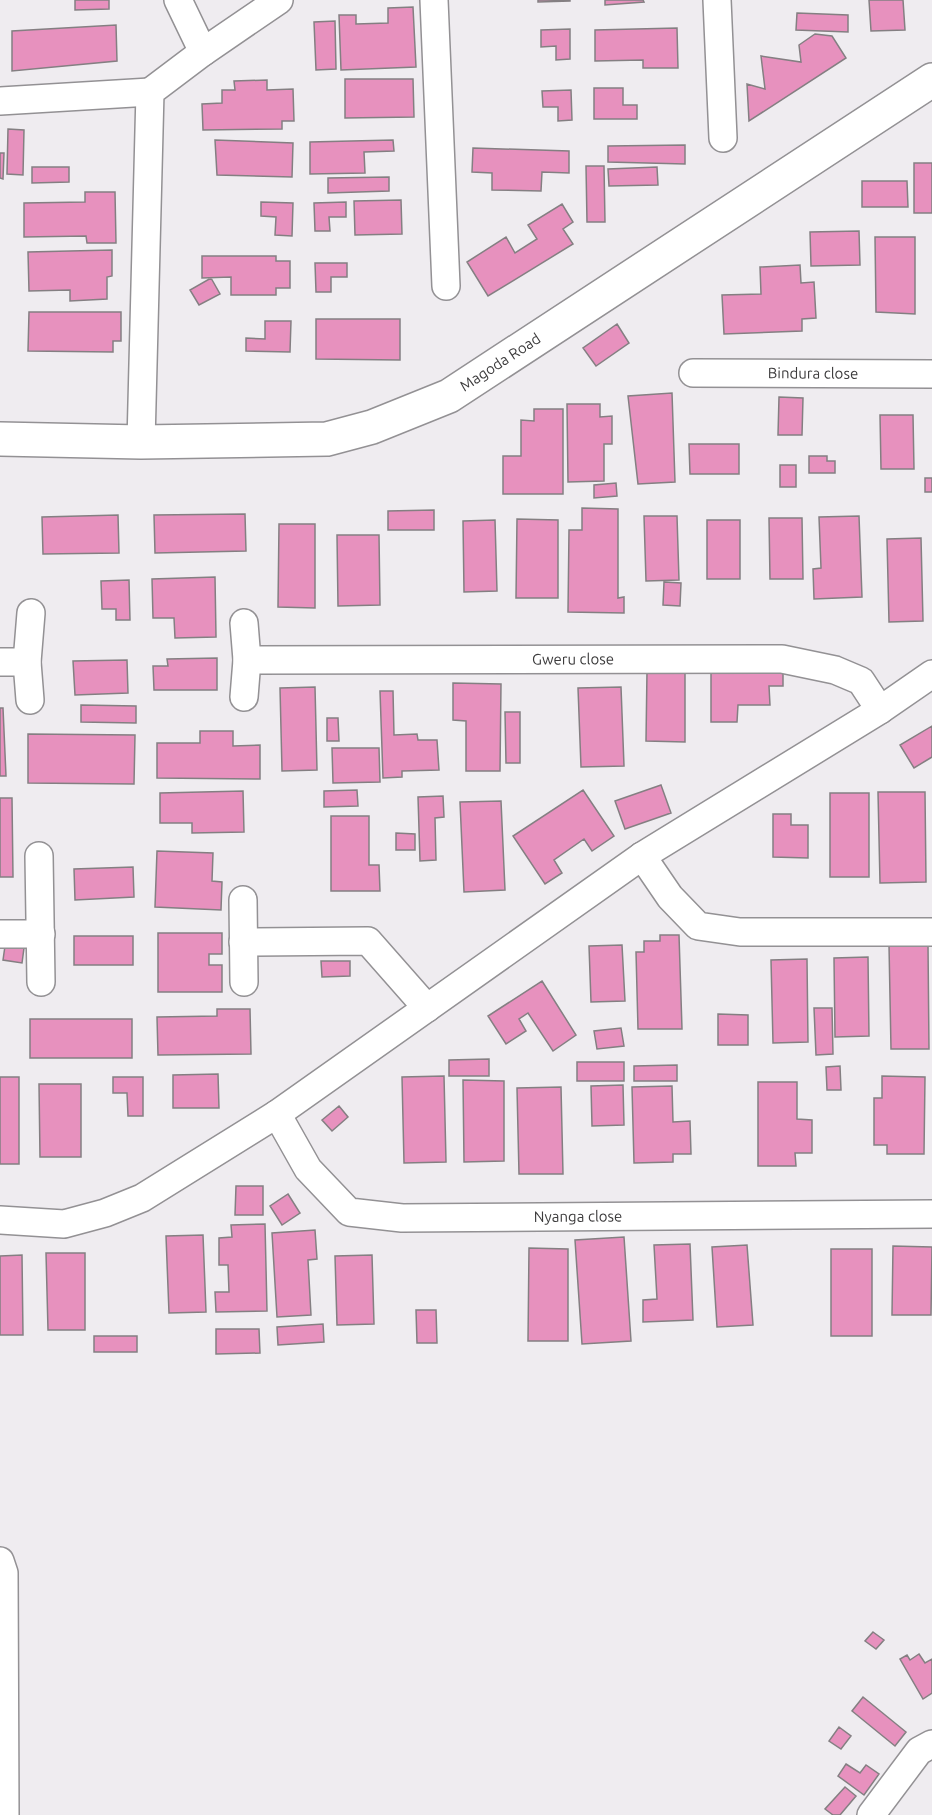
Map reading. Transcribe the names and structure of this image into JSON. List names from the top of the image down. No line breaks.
{"streets":{"street":["Magoda Road","Bindura close","Gweru close","Nyanga close"]}}
